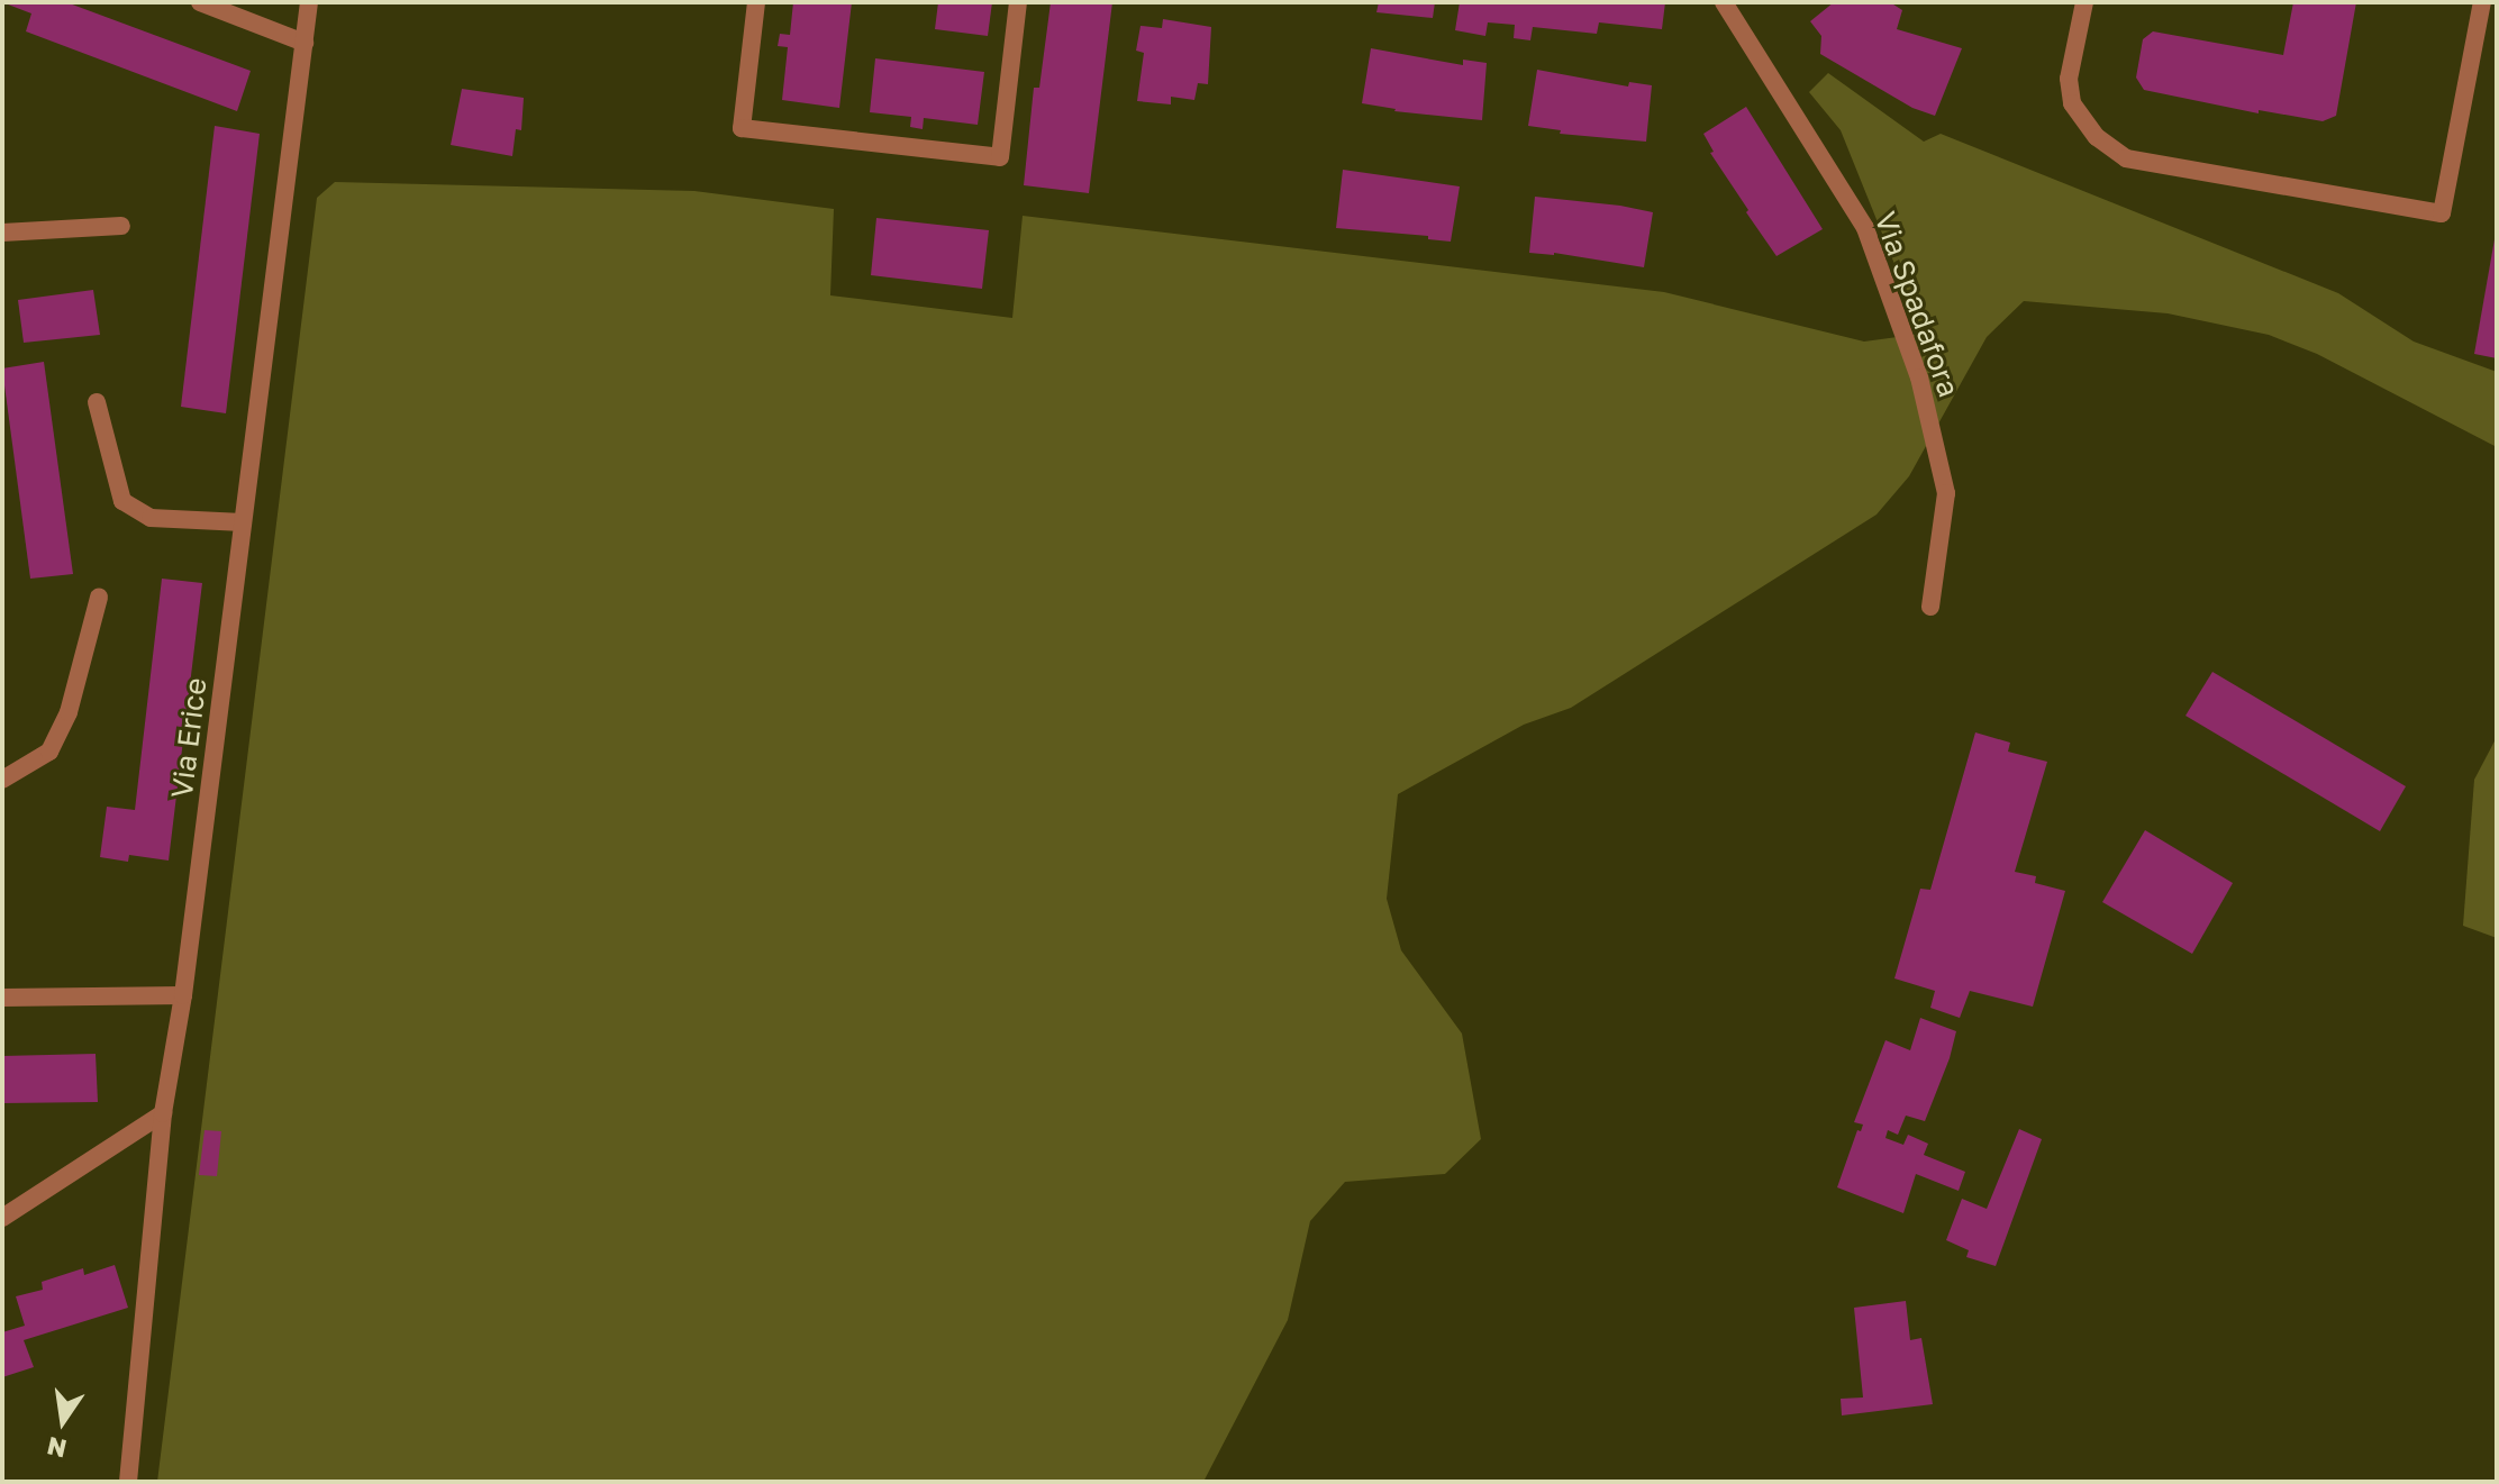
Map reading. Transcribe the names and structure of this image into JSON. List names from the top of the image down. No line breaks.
{"streets":{"street":["Via Spadafora","Via Erice"]},"north":"bottom"}
